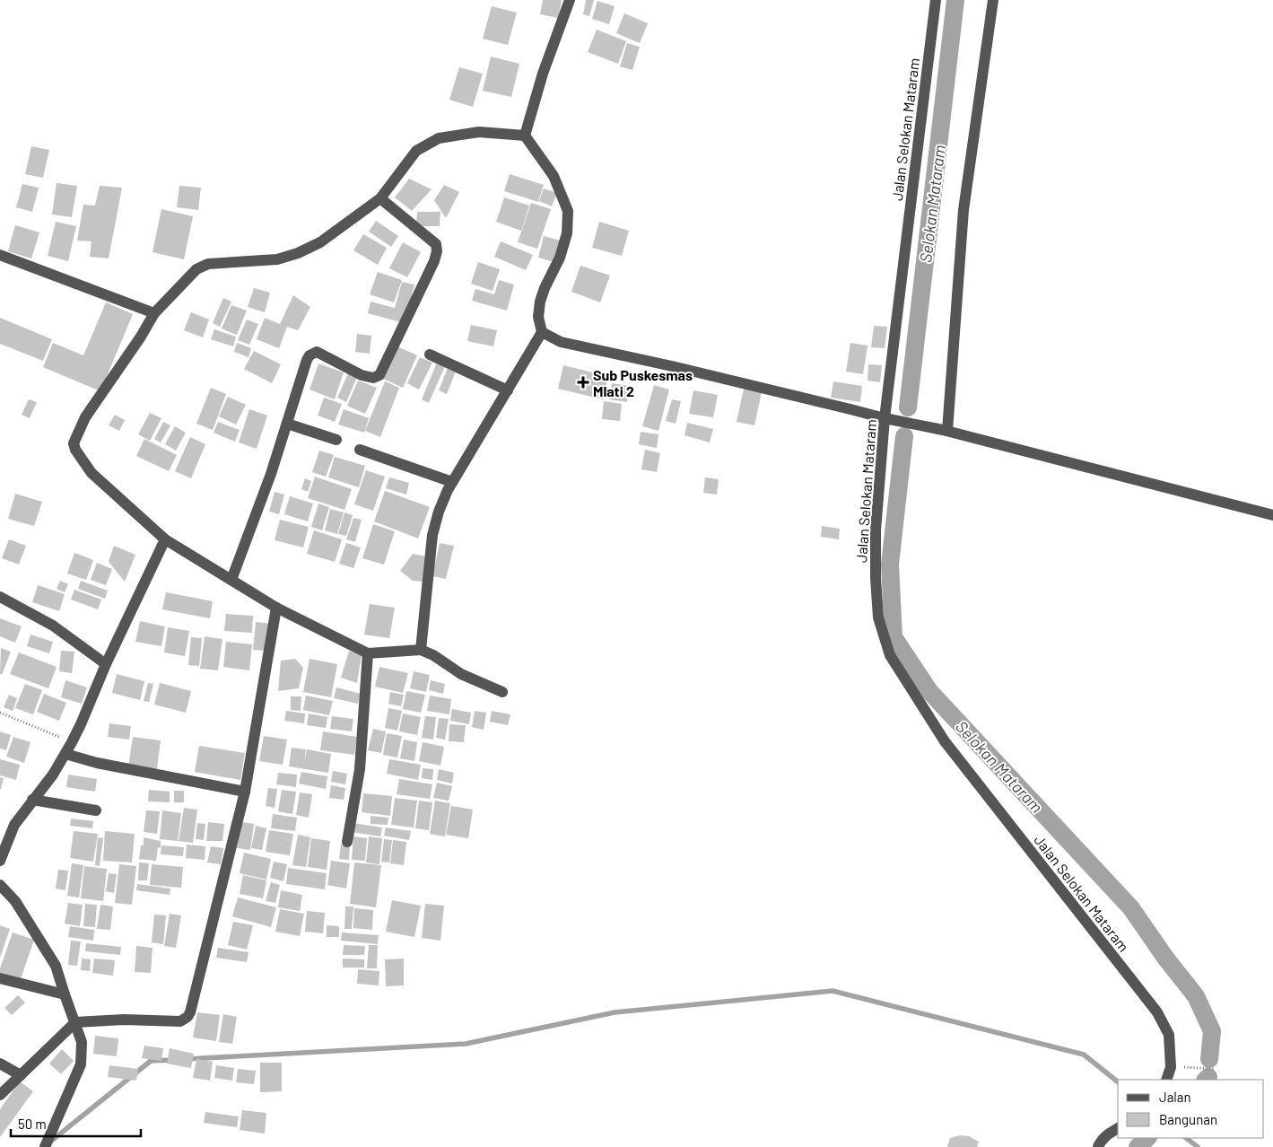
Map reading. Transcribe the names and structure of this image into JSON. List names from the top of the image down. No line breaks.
{"streets":{"street":["Jalan Selokan Mataram"]},"water":["Selokan Mataram"],"places":{"health":["Sub Puskesmas Mlati 2"]},"legend":["Jalan","Bangunan"],"scale_bar":"50 m"}
